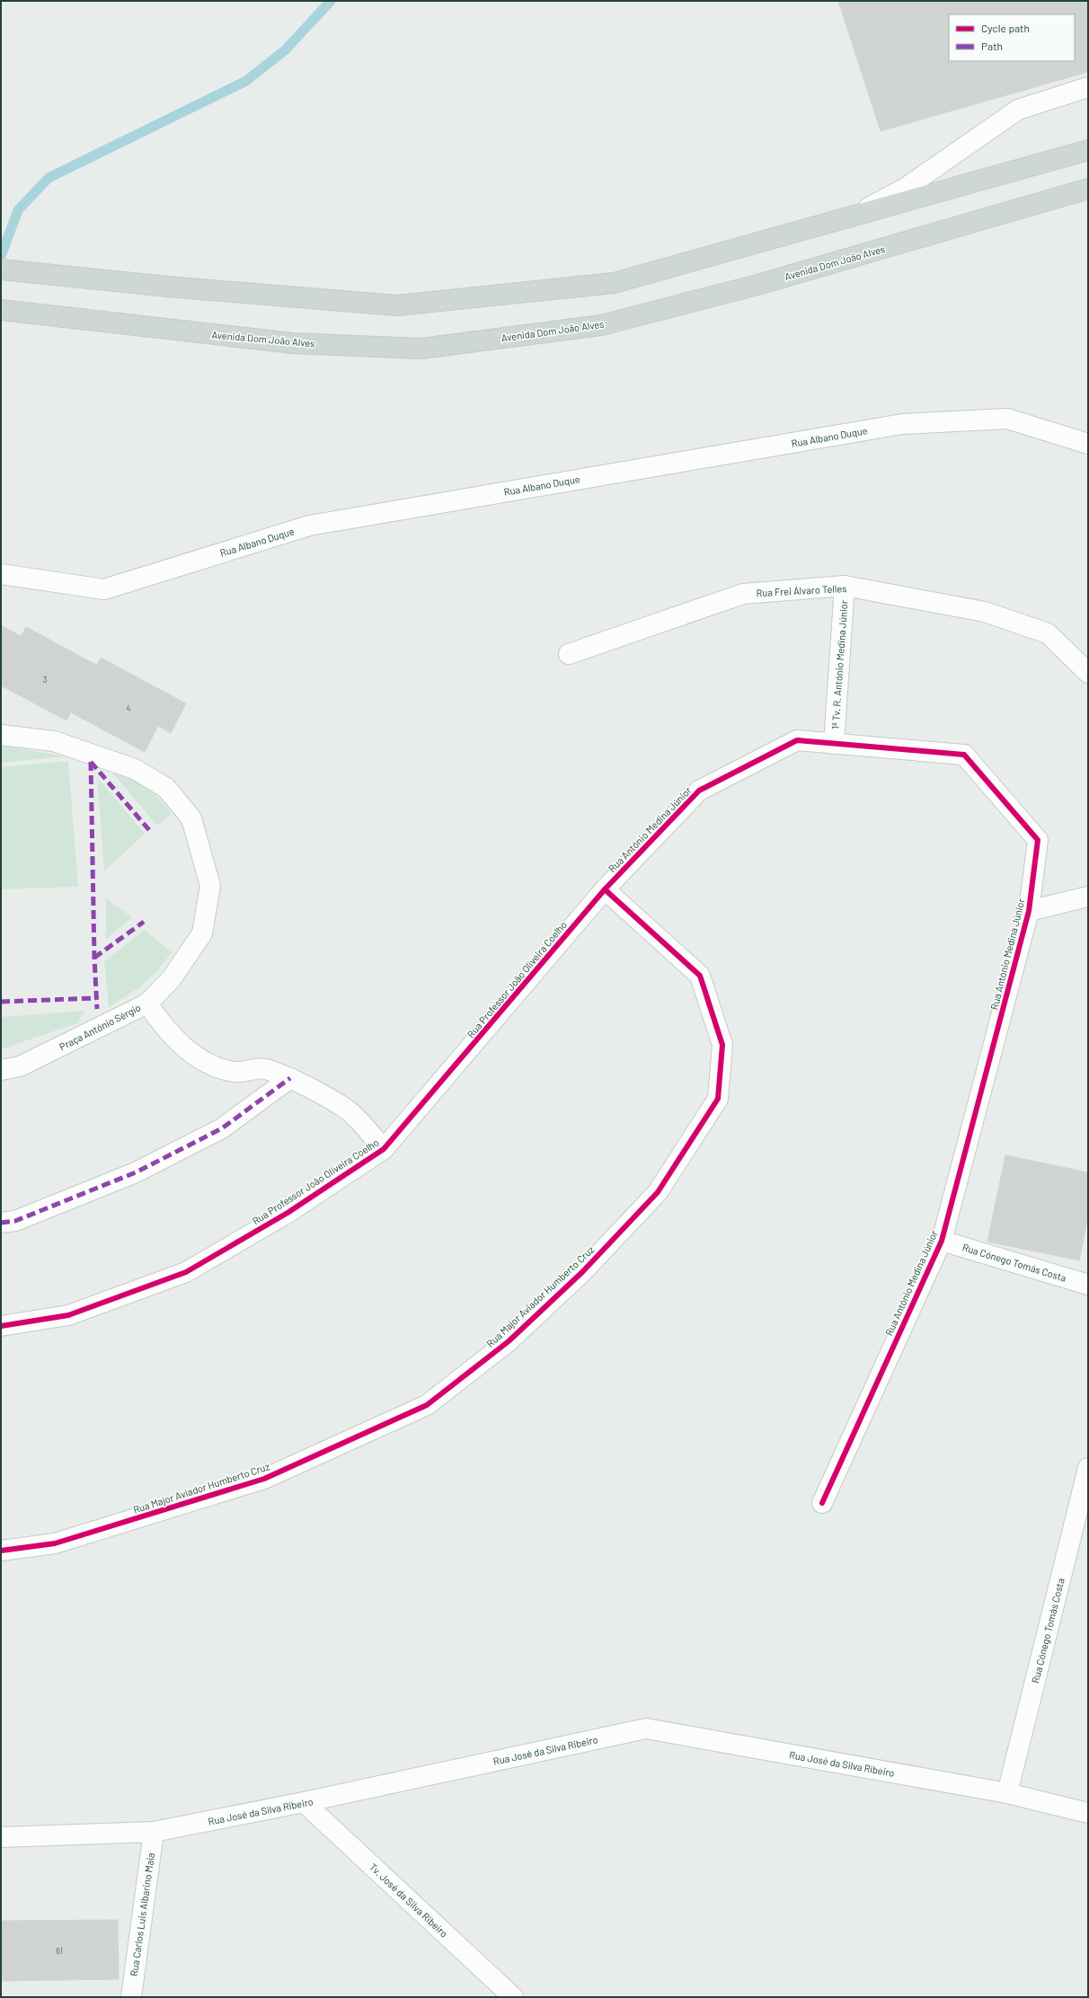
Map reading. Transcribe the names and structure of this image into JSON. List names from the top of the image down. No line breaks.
{"streets":{"main road":["Avenida Dom João Alves"],"street":["Rua Albano Duque","Rua Frei Álvaro Telles","1ª Tv. R. António Medina Júnior","Rua António Medina Júnior","Rua Professor João Oliveira Coelho","Praça António Sérgio","Rua Cónego Tomás Costa","Rua Major Aviador Humberto Cruz","Rua José da Silva Ribeiro","Tv. José da Silva Ribeiro","Rua Carlos Luis Albarino Maia"]},"crossings":[["Rua Frei Álvaro Telles","1ª Tv. R. António Medina Júnior"],["1ª Tv. R. António Medina Júnior","Rua António Medina Júnior"],["Rua António Medina Júnior","Rua Professor João Oliveira Coelho"],["Rua António Medina Júnior","Rua Cónego Tomás Costa"],["Rua António Medina Júnior","Rua Major Aviador Humberto Cruz"],["Rua Professor João Oliveira Coelho","Rua Major Aviador Humberto Cruz"],["Rua Cónego Tomás Costa","Rua José da Silva Ribeiro"],["Rua José da Silva Ribeiro","Tv. José da Silva Ribeiro"],["Rua José da Silva Ribeiro","Rua Carlos Luis Albarino Maia"]],"house_numbers":["3","4","61"],"legend":["Cycle path","Path"]}
